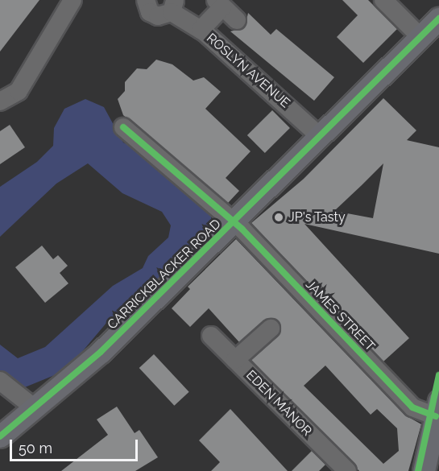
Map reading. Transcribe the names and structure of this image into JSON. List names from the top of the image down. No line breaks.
{"streets":{"main road":["CARRICKBLACKER ROAD"],"street":["ROSLYN AVENUE","JAMES STREET","EDEN MANOR"]},"crossings":[["ROSLYN AVENUE","CARRICKBLACKER ROAD"],["CARRICKBLACKER ROAD","JAMES STREET"]],"places":["JP's Tasty"],"scale_bar":"50 m"}
